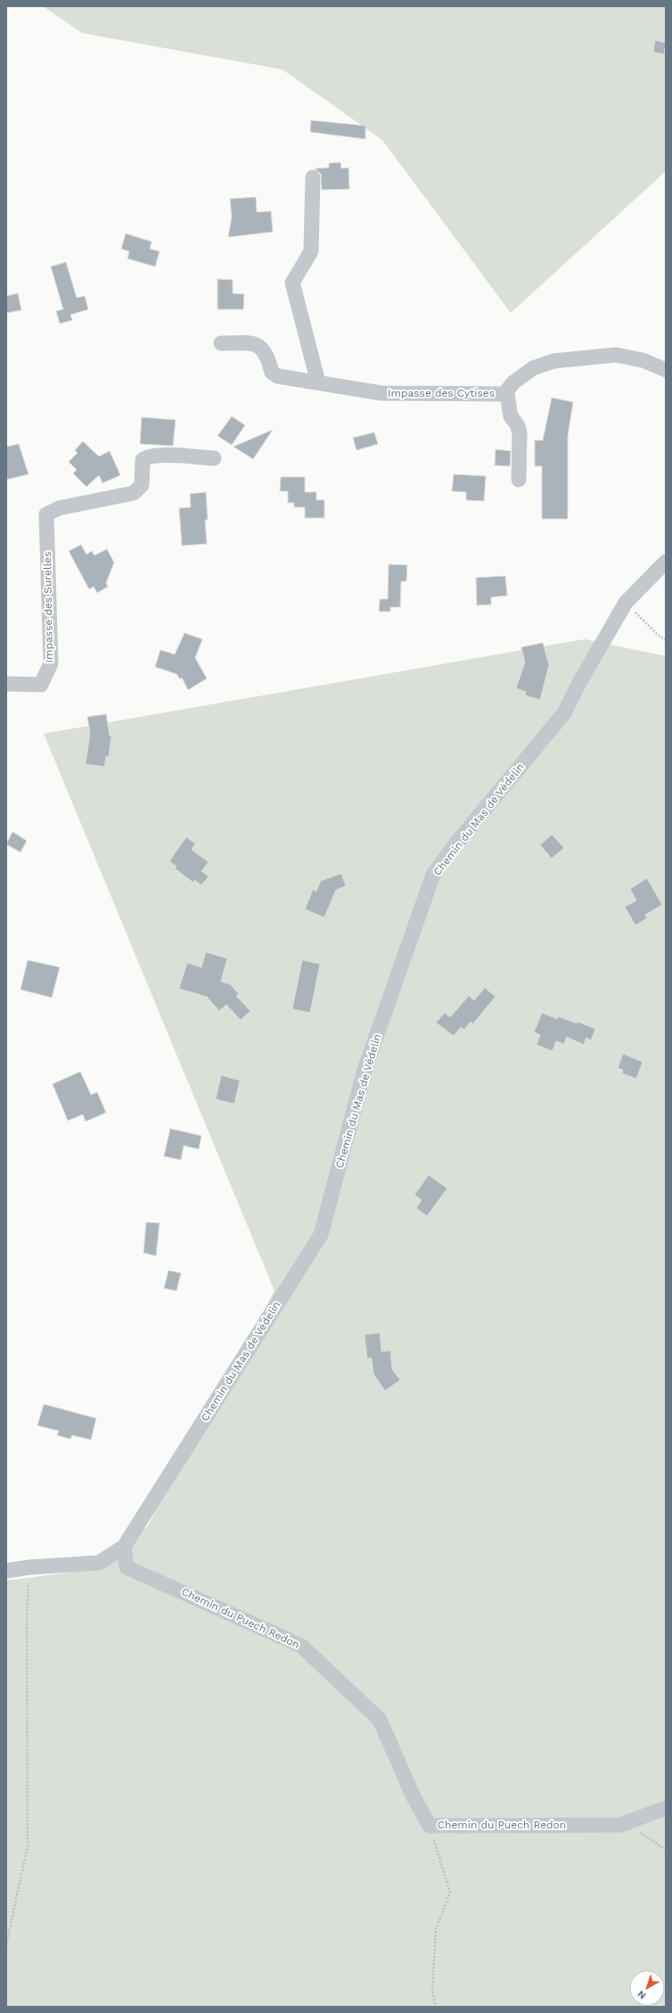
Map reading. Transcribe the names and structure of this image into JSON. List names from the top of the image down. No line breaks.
{"streets":{"street":["Impasse des Cytises","Impasse des Surelles","Chemin du Mas de Védelin","Chemin du Puech Redon"]},"crossings":[["Chemin du Mas de Védelin","Chemin du Puech Redon"]],"north":"bottom left"}
